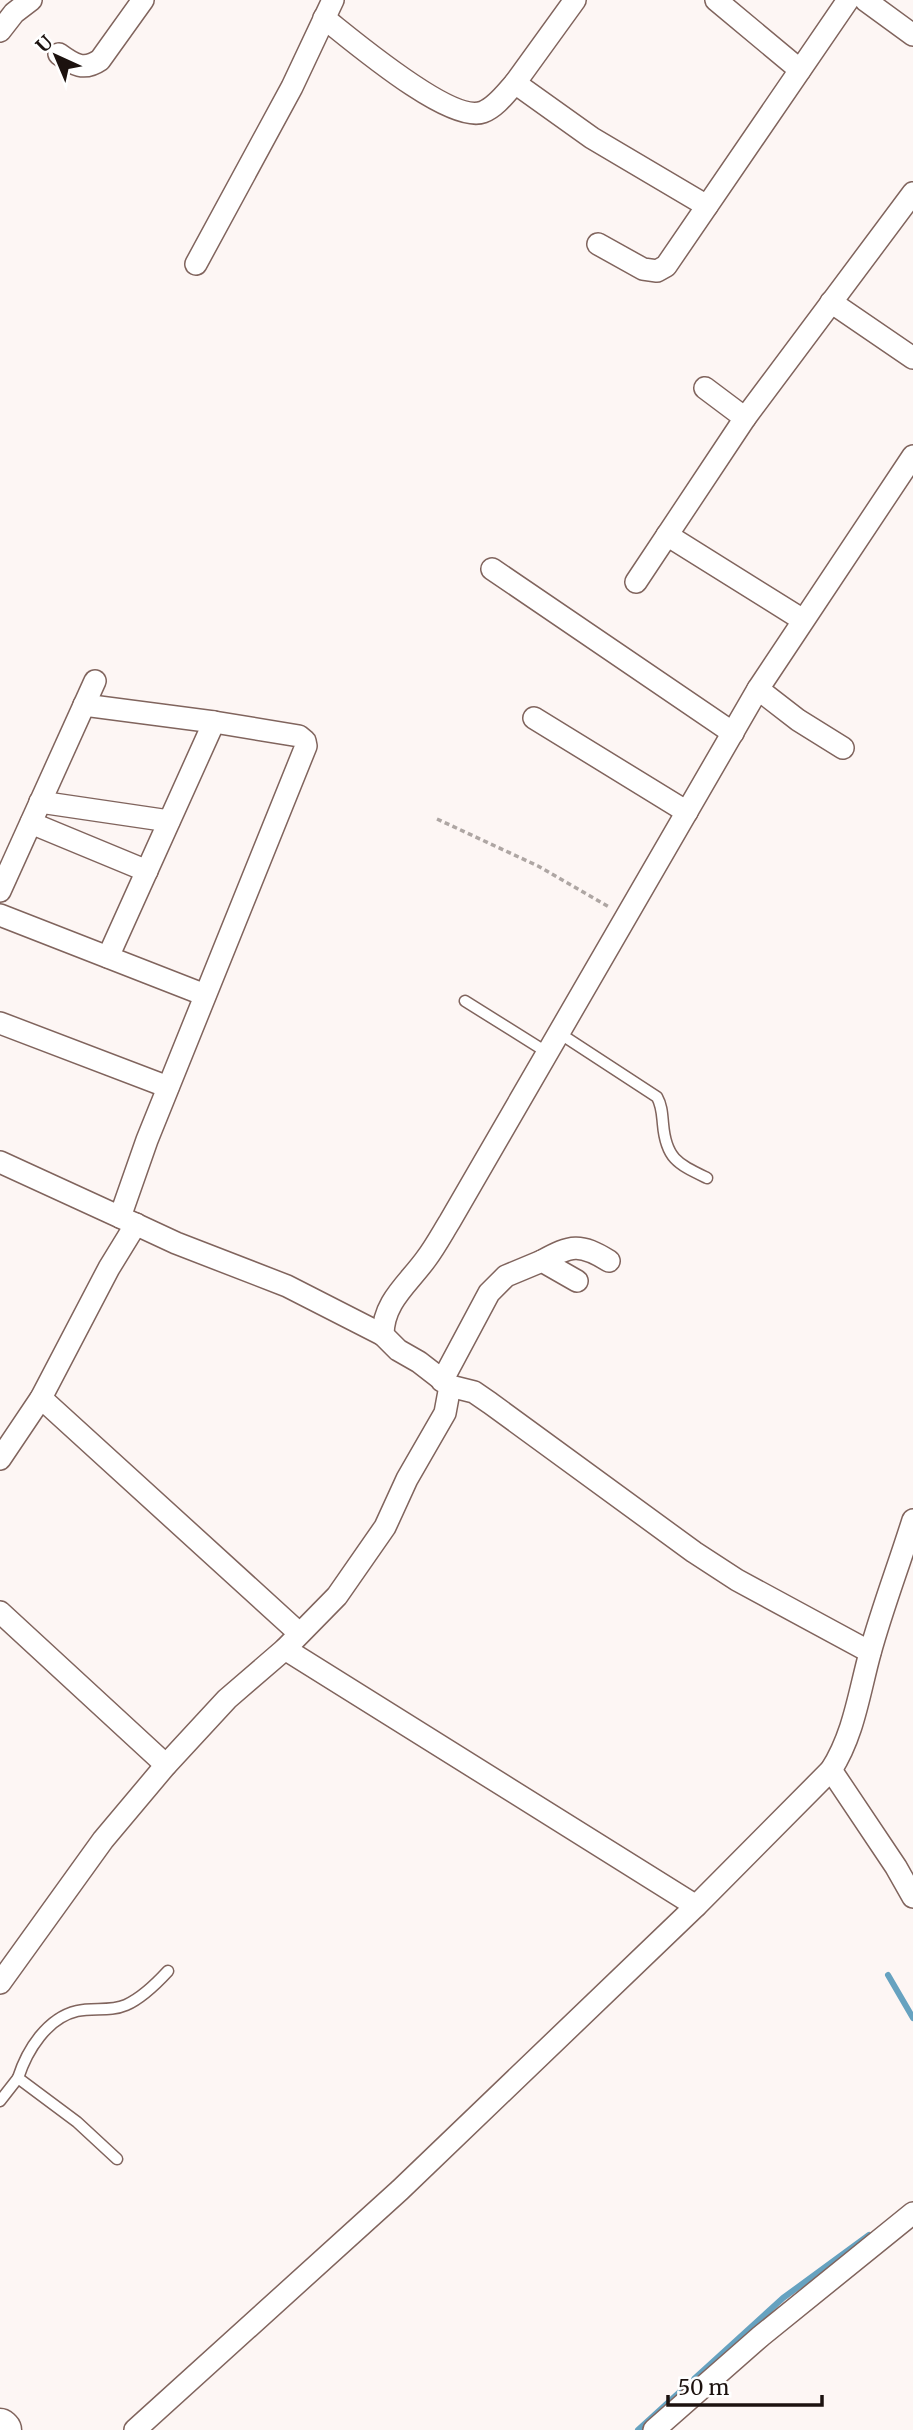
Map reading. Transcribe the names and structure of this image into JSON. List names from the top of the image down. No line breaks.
{"scale_bar":"50 m","north":"top left"}
